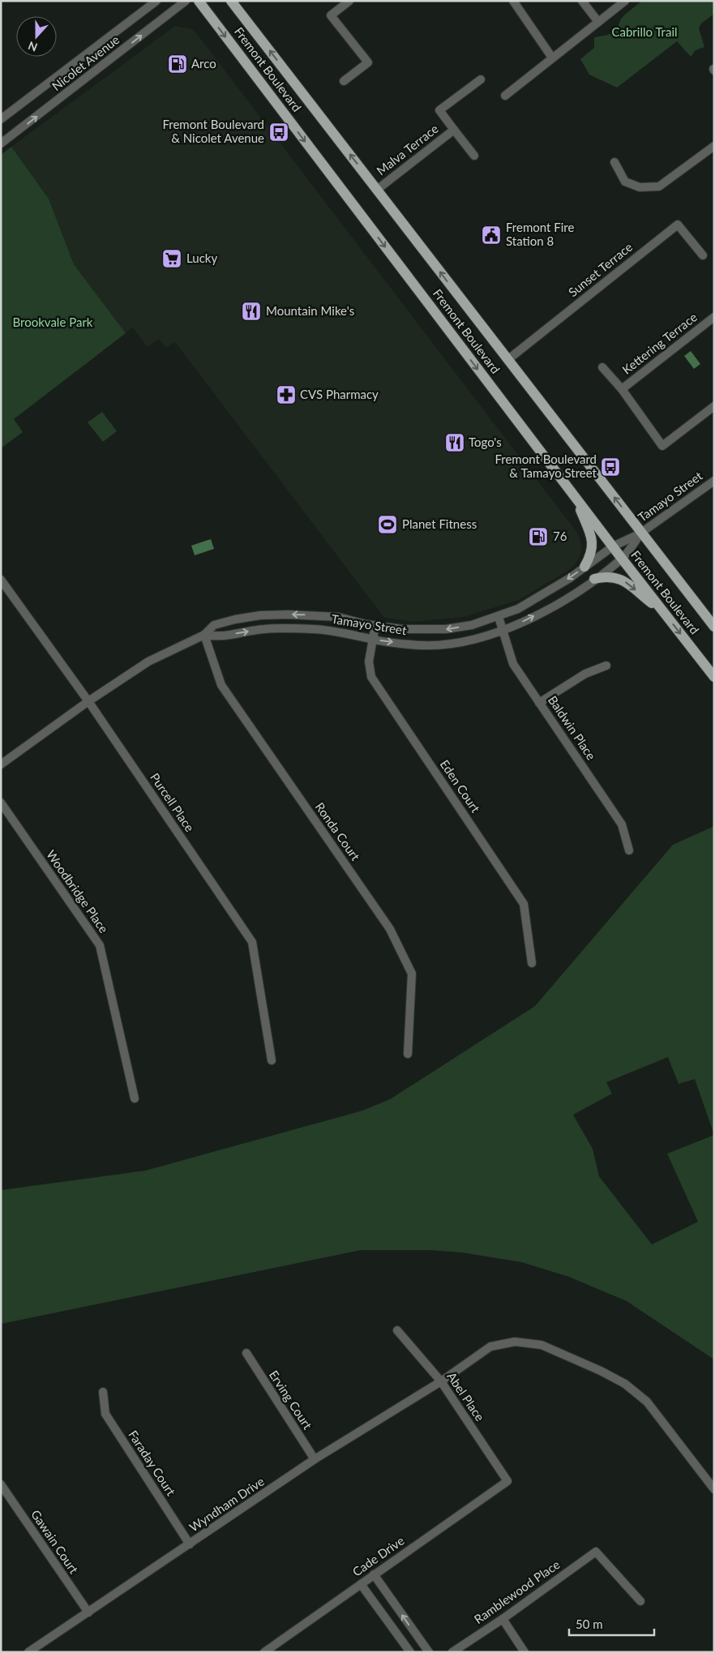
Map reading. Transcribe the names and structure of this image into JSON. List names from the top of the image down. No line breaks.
{"streets":{"main road":["Fremont Boulevard"],"street":["Nicolet Avenue","Malva Terrace","Sunset Terrace","Kettering Terrace","Tamayo Street","Baldwin Place","Eden Court","Purcell Place","Ronda Court","Woodbridge Place","Abel Place","Erving Court","Faraday Court","Wyndham Drive","Gawain Court","Cade Drive","Ramblewood Place"]},"crossings":[["Fremont Boulevard","Malva Terrace"],["Fremont Boulevard","Sunset Terrace"],["Fremont Boulevard","Tamayo Street"],["Tamayo Street","Baldwin Place"],["Tamayo Street","Eden Court"],["Tamayo Street","Purcell Place"],["Tamayo Street","Ronda Court"],["Abel Place","Wyndham Drive"],["Abel Place","Cade Drive"],["Erving Court","Wyndham Drive"],["Faraday Court","Wyndham Drive"],["Wyndham Drive","Gawain Court"]],"parks":["Cabrillo Trail","Brookvale Park"],"places":{"fuel station":["Arco","76"],"bus stop":["Fremont Boulevard & Nicolet Avenue","Fremont Boulevard & Tamayo Street"],"public building":["Fremont Fire Station 8"],"supermarket":["Lucky"],"restaurant":["Mountain Mike's","Togo's"],"pharmacy":["CVS Pharmacy"],"sports":["Planet Fitness"]},"scale_bar":"50 m","north":"bottom"}
